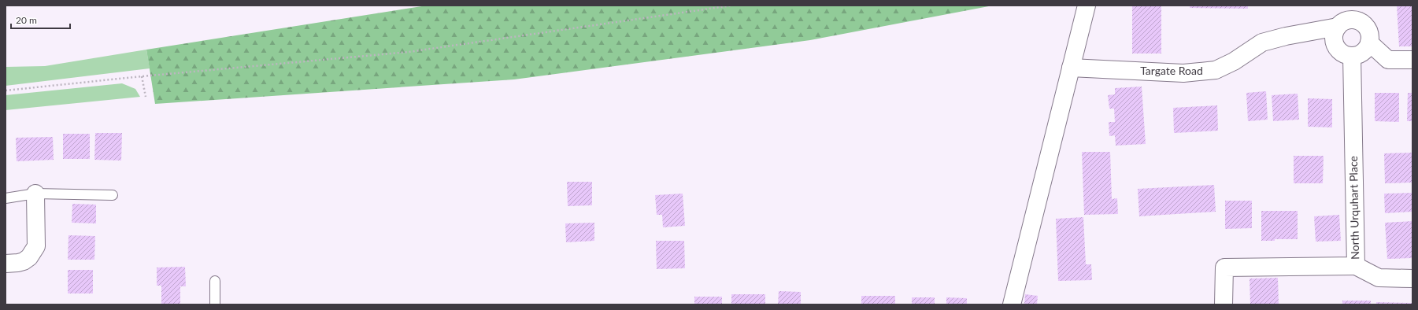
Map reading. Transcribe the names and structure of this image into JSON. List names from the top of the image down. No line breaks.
{"streets":{"street":["Targate Road","North Urquhart Place"]},"crossings":[["Targate Road","North Urquhart Place"]],"scale_bar":"20 m"}
